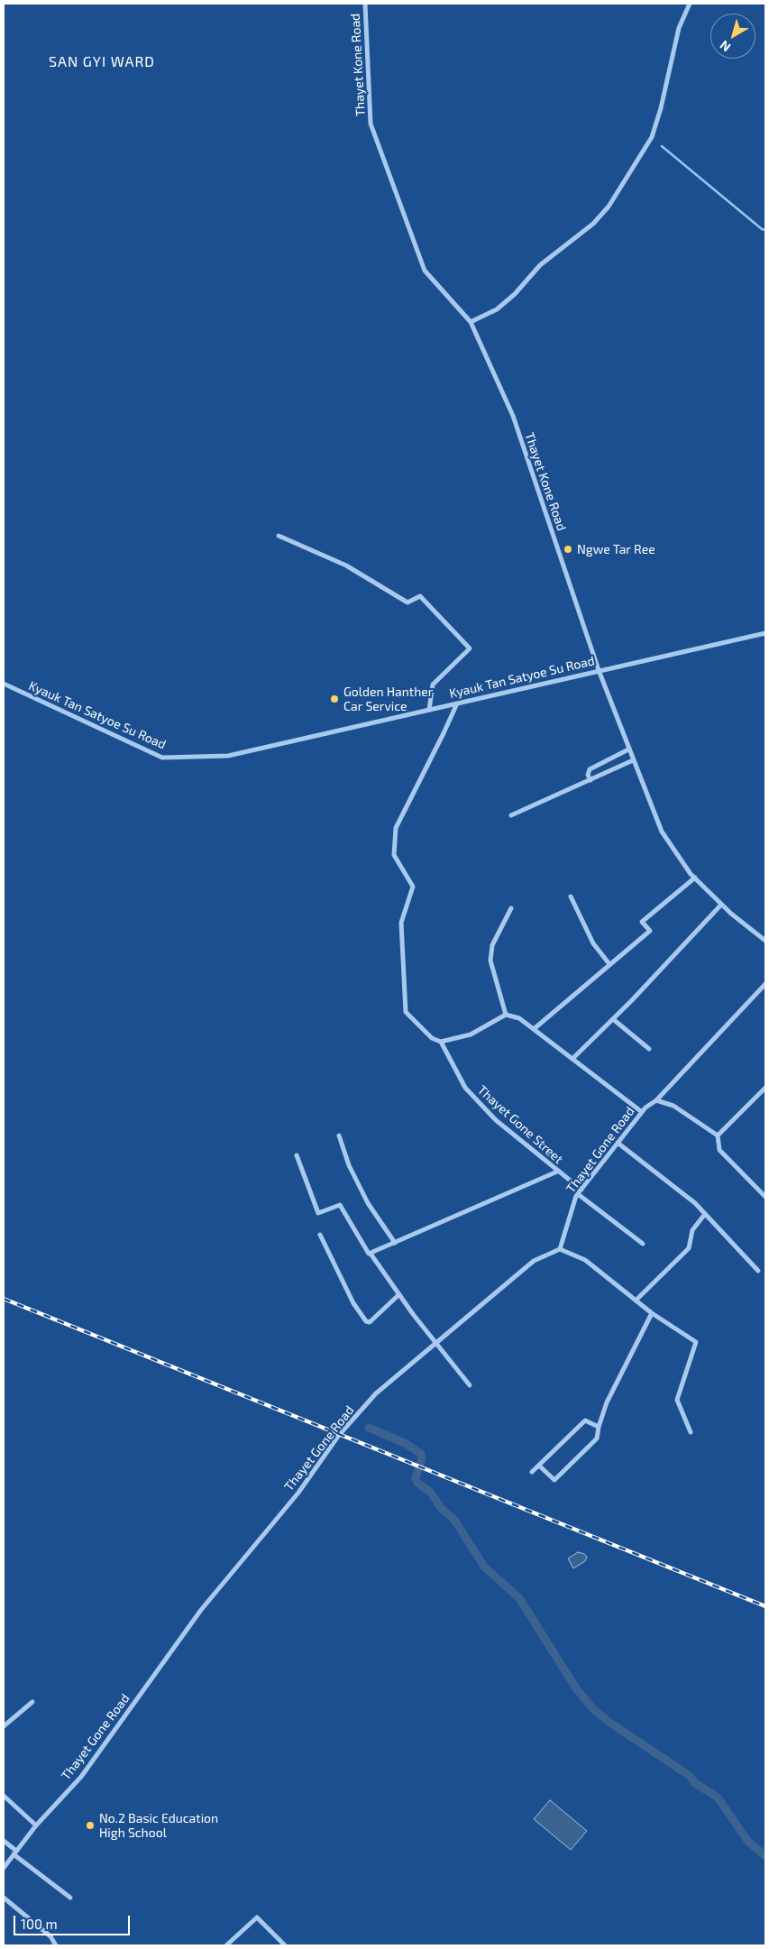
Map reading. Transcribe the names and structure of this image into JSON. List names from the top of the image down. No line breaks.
{"streets":{"street":["Thayet Kone Road","Kyauk Tan Satyoe Su Road","Thayet Gone Street","Thayet Gone Road"]},"crossings":[["Thayet Kone Road","Kyauk Tan Satyoe Su Road"],["Kyauk Tan Satyoe Su Road","Thayet Gone Street"],["Thayet Gone Street","Thayet Gone Road"]],"districts":["SAN GYI WARD"],"places":["Ngwe Tar Ree","Golden Hanther Car Service","No.2 Basic Education High School"],"scale_bar":"100 m","north":"bottom left"}
